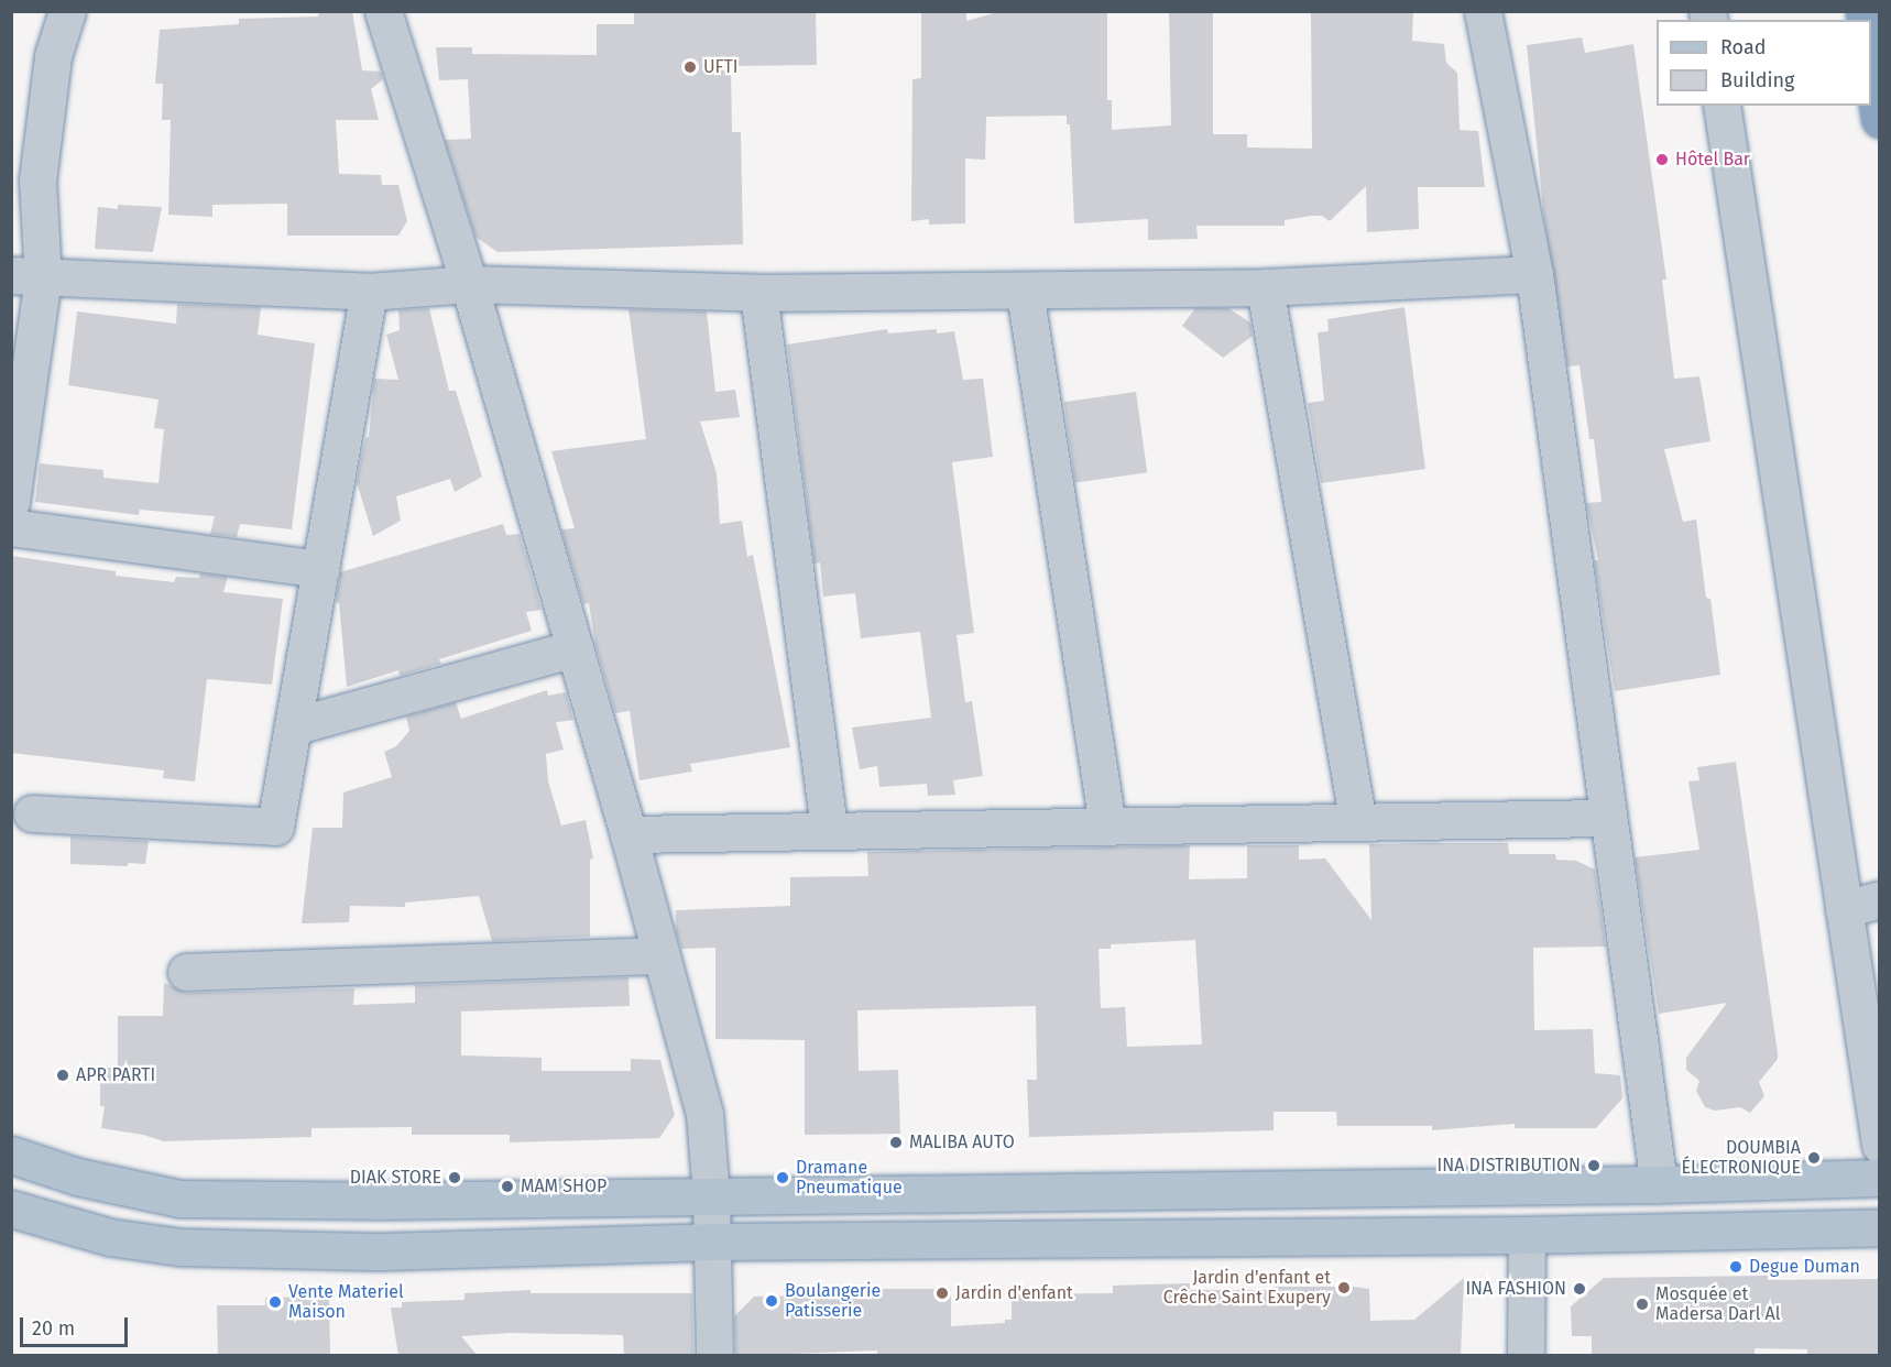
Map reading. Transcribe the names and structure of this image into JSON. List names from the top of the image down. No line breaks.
{"places":["UFTI","Hôtel Bar","APR PARTI","MALIBA AUTO","DOUMBIA ÉLECTRONIQUE","INA DISTRIBUTION","DIAK STORE","Dramane Pneumatique","MAM SHOP","Degue Duman","Jardin d'enfant et Crêche Saint Exupery","INA FASHION","Jardin d'enfant","Boulangerie Patisserie","Vente Materiel Maison","Mosquée et Madersa Darl Al"],"legend":["Road","Building"],"scale_bar":"20 m"}
